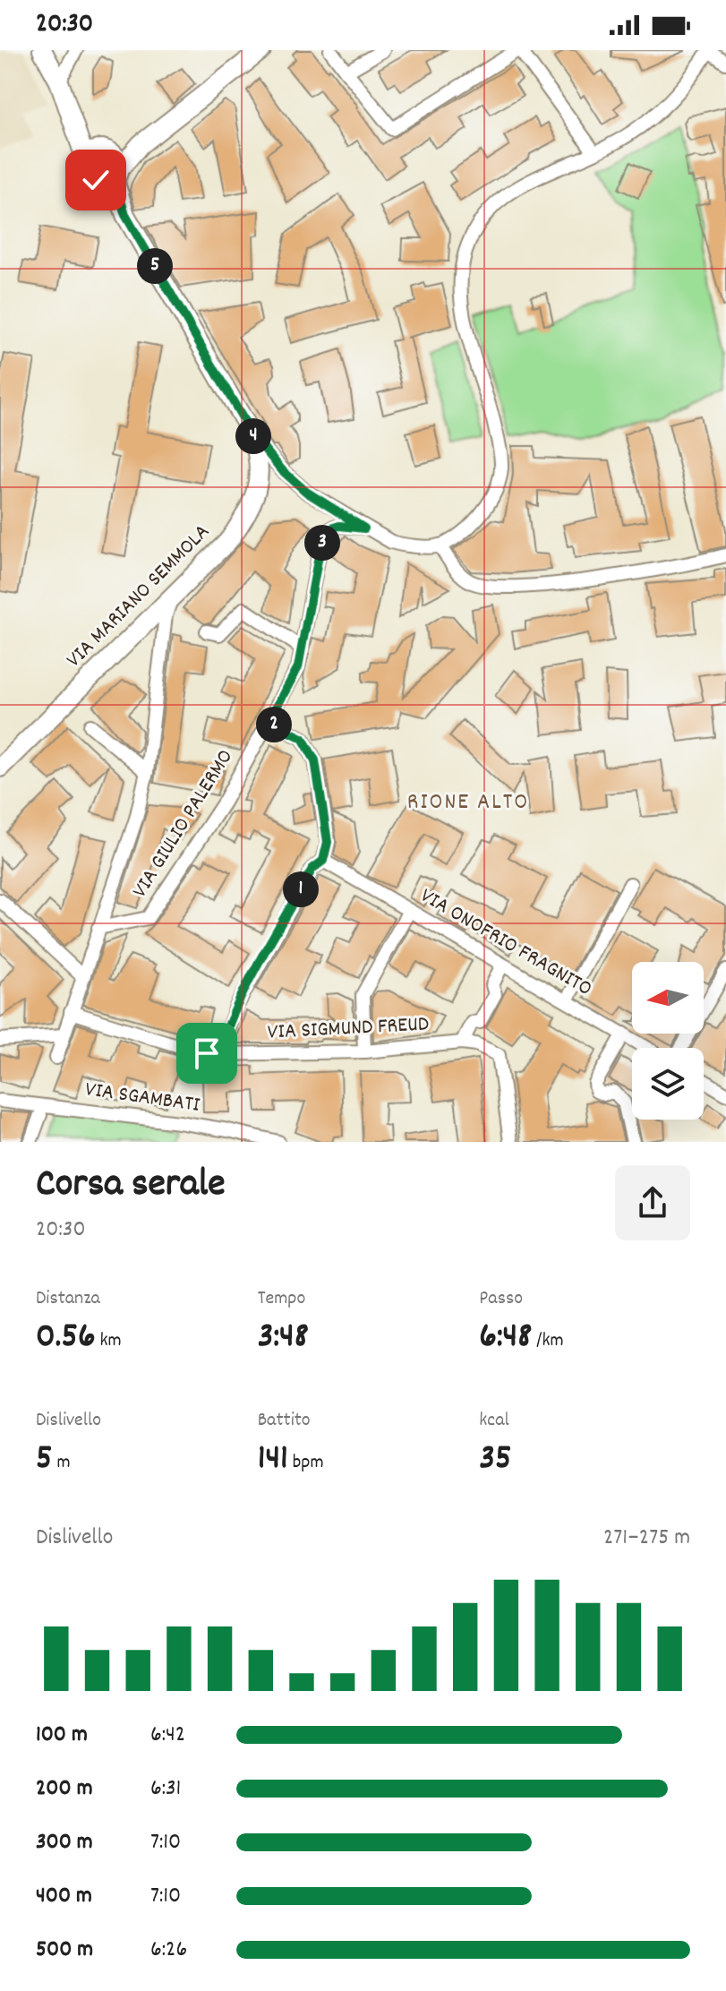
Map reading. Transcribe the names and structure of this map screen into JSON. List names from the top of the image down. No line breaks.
{"streets":{"main road":["VIA MARIANO SEMMOLA"],"street":["VIA GIULIO PALERMO","VIA ONOFRIO FRAGNITO","VIA SIGMUND FREUD","VIA SGAMBATI"]},"districts":["RIONE ALTO"],"north":"left","page":{"status":"20:30","pins":["5","4","3","2","1"],"heading":["Corsa serale","20:30"],"stats":[["Distanza","0.56 km"],["Tempo","3:48"],["Passo","6:48 /km"],["Dislivello","5 m"],["Battito","141 bpm"],["kcal","35"]],"chart":["Dislivello","271–275 m"],"list":[{"name":"100 m","note":"6:42"},{"name":"200 m","note":"6:31"},{"name":"300 m","note":"7:10"},{"name":"400 m","note":"7:10"},{"name":"500 m","note":"6:26"}]}}
